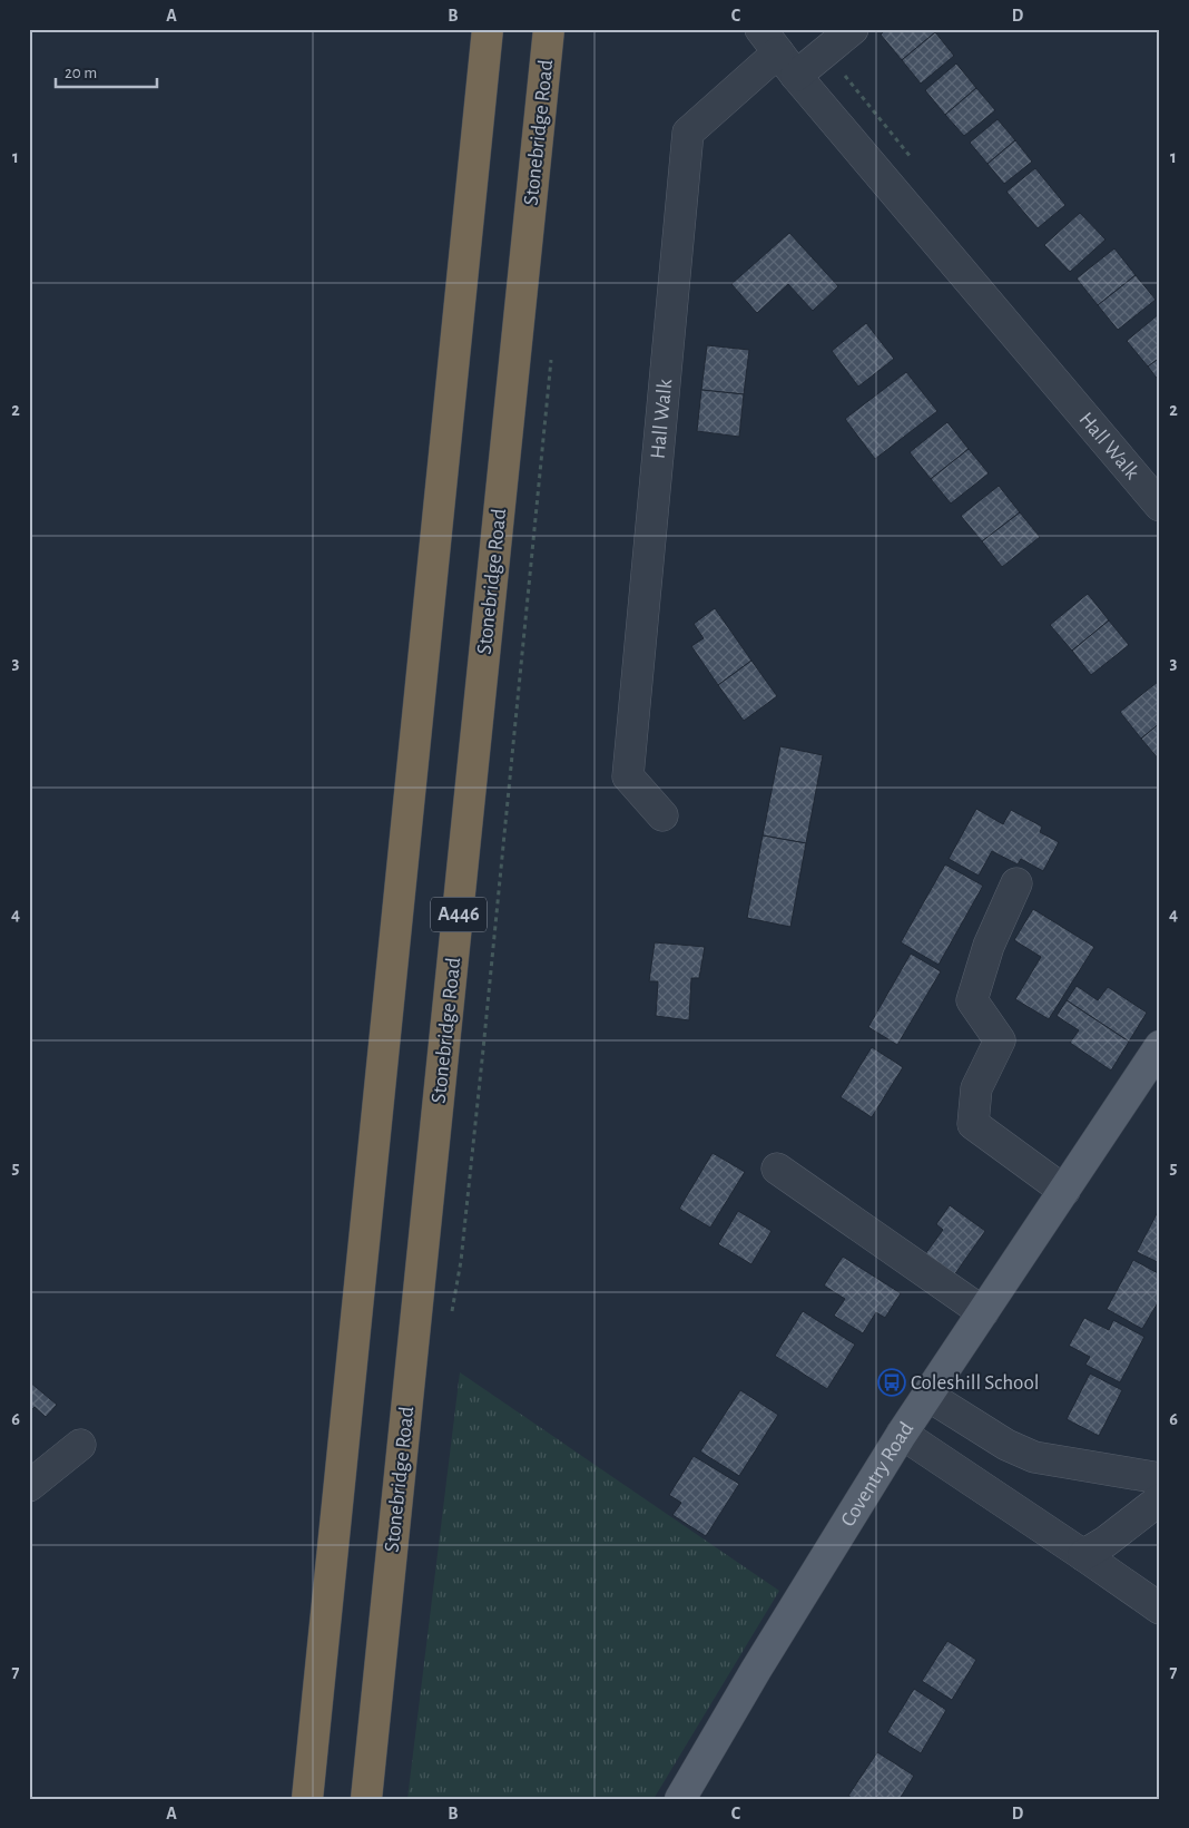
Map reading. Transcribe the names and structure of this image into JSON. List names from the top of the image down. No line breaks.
{"streets":{"highway":["Stonebridge Road","A446"],"main road":["Coventry Road"],"street":["Hall Walk"]},"places":{"bus stop":["Coleshill School"]},"scale_bar":"20 m","grid":{"columns":["A","B","C","D"],"rows":["1","2","3","4","5","6","7"]}}
